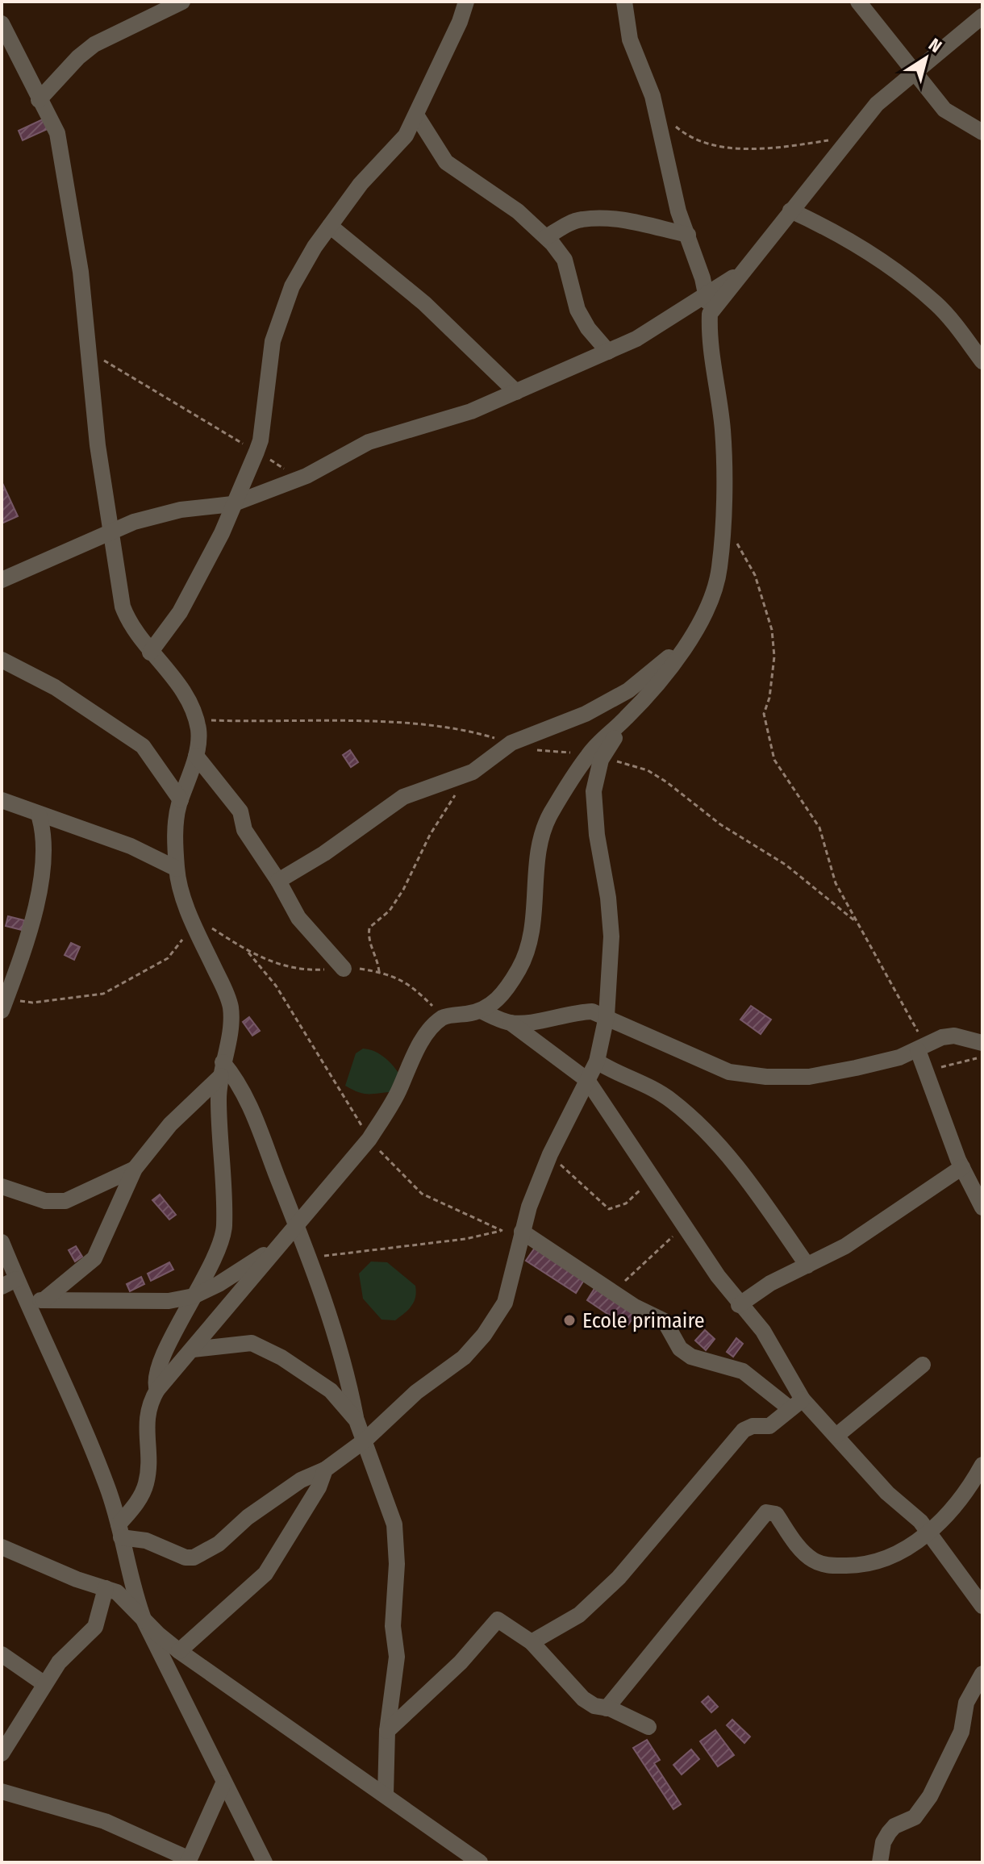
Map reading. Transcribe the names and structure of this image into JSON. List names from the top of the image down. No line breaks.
{"places":["Ecole primaire"],"north":"top right"}
